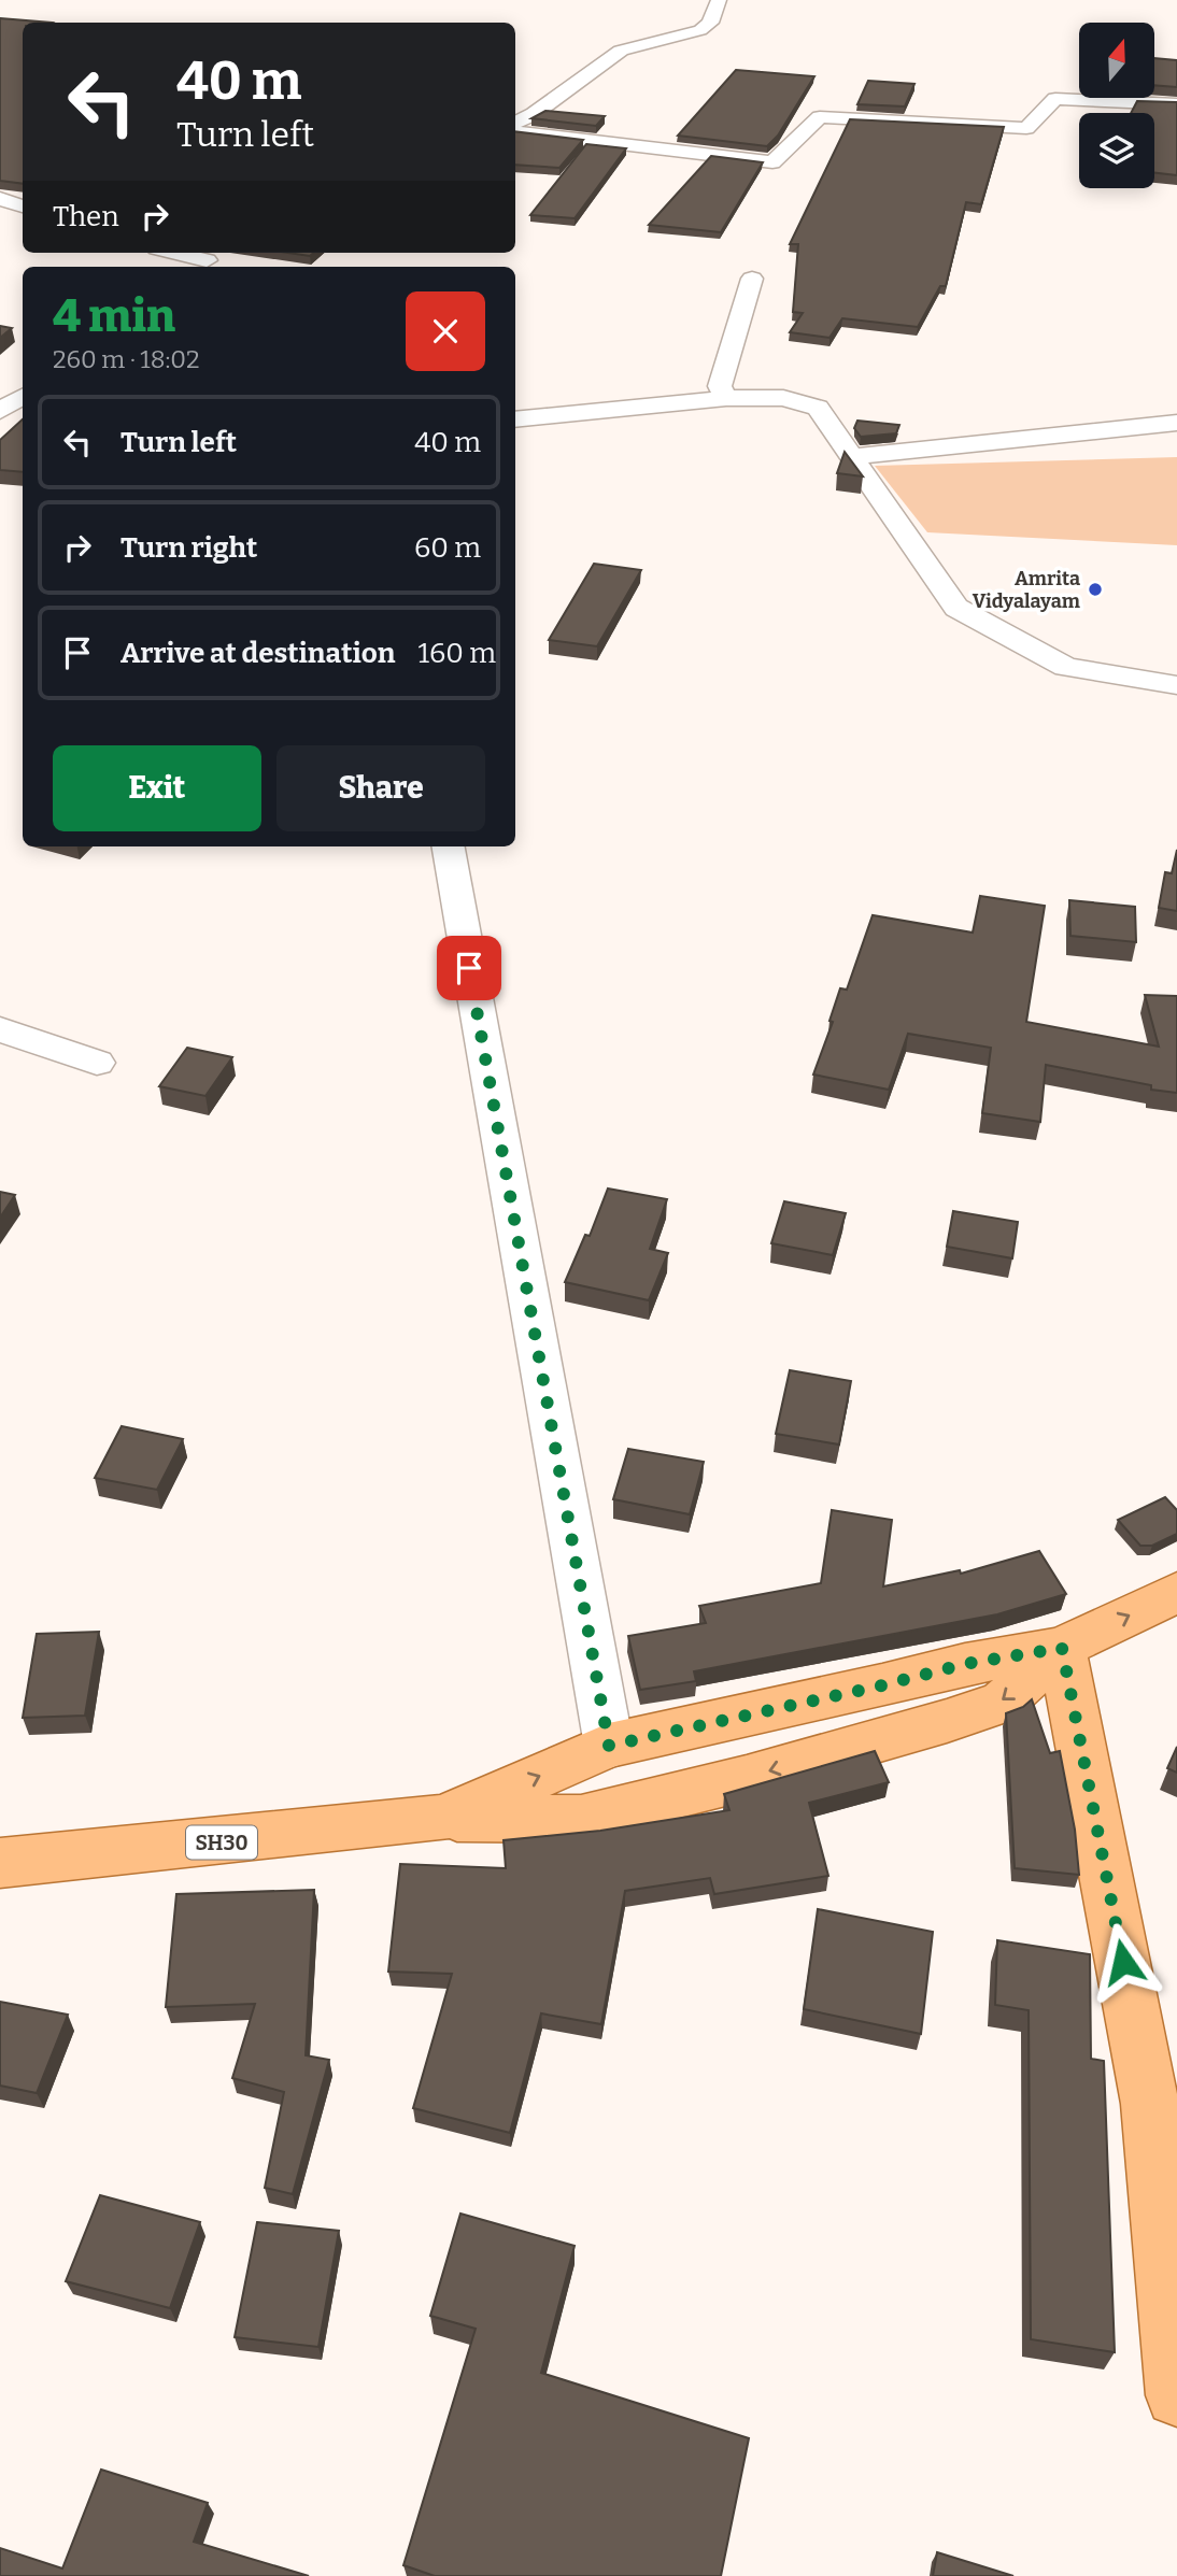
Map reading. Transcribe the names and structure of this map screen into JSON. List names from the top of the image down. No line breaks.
{"streets":{"main road":["SH30"]},"places":["Amrita Vidyalayam"],"north":"top","page":{"turn":["40 m","Turn left"],"then":"Then","heading":["4 min","260 m · 18:02"],"list":[{"name":"Turn left","value":"40 m"},{"name":"Turn right","value":"60 m"},{"name":"Arrive at destination","value":"160 m"}],"buttons":["Exit","Share"]}}
